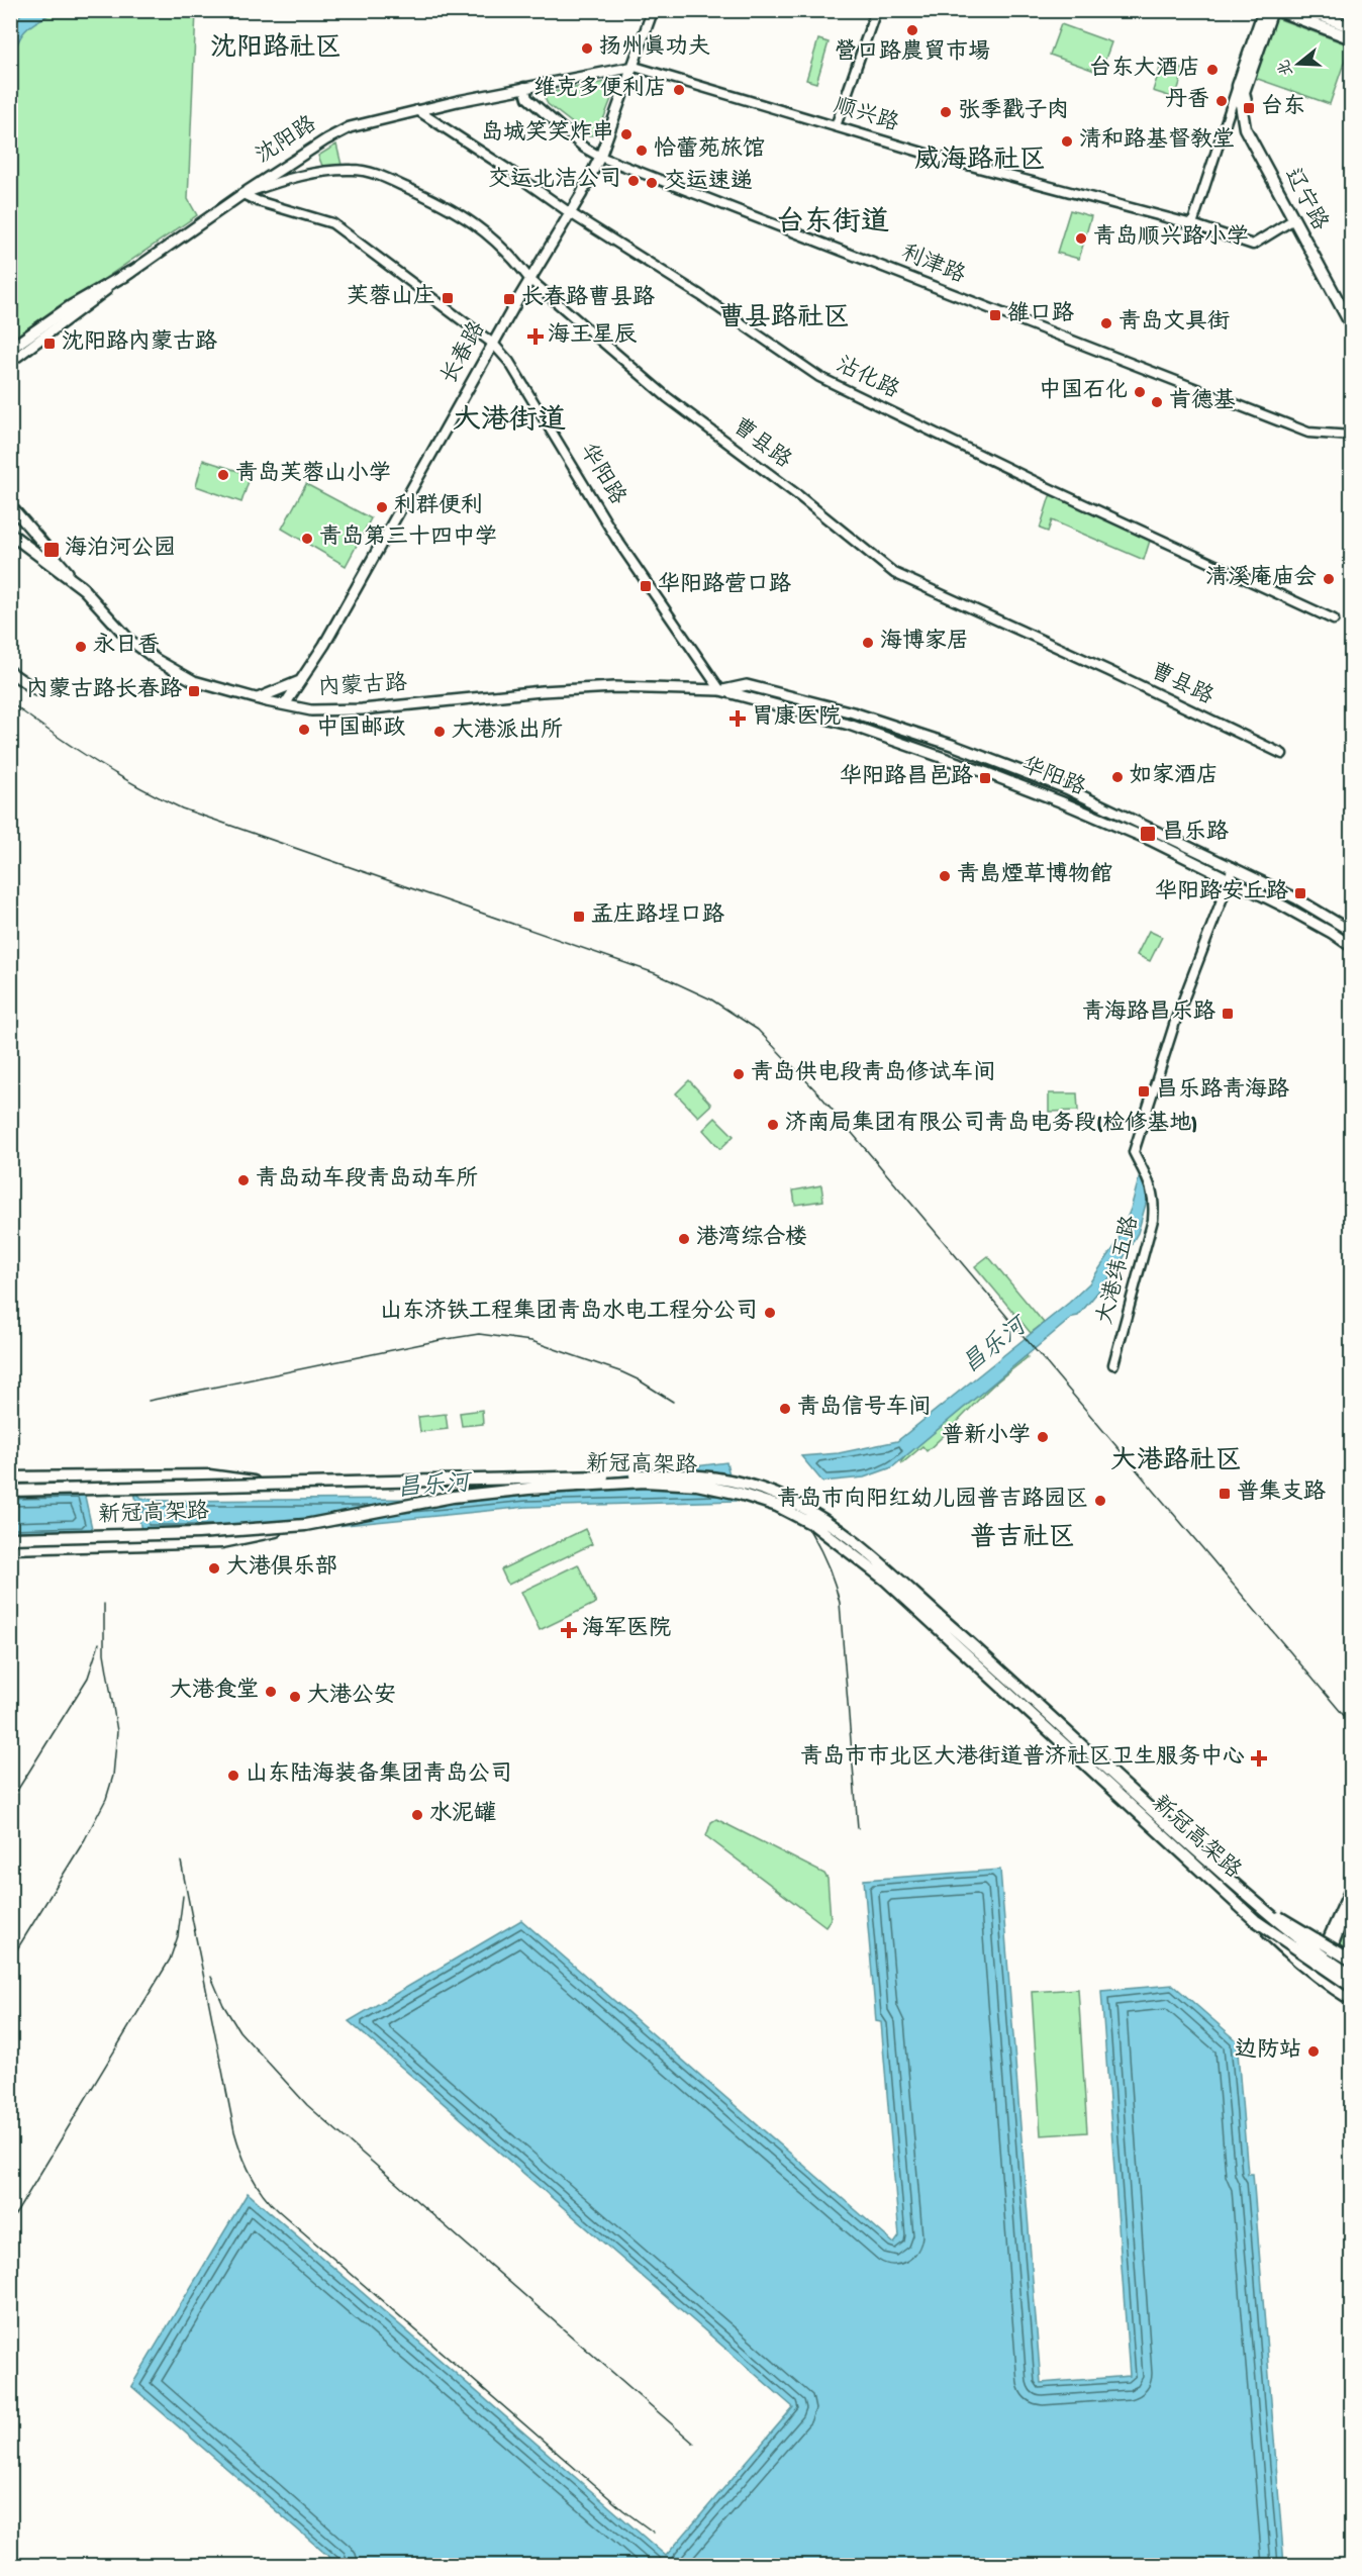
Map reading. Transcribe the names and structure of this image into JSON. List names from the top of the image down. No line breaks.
{"streets":{"main road":["沈阳路","辽宁路","长春路","华阳路","内蒙古路","新冠高架路"],"street":["顺兴路","利津路","沾化路","曹县路","大港纬五路"]},"crossings":[["顺兴路","沈阳路"],["顺兴路","辽宁路"],["顺兴路","长春路"],["沈阳路","利津路"],["沈阳路","长春路"],["沈阳路","沾化路"],["沈阳路","曹县路"],["沈阳路","华阳路"],["利津路","长春路"],["长春路","沾化路"],["长春路","曹县路"],["长春路","华阳路"],["长春路","内蒙古路"],["曹县路","华阳路"],["华阳路","内蒙古路"],["华阳路","大港纬五路"]],"districts":["沈阳路社区","威海路社区","台东街道","曹县路社区","大港街道","大港路社区","普吉社区"],"water":["昌乐河"],"places":{"other":["營口路農貿市場","扬州真功夫","台东大酒店","维克多便利店","丹香","张季戳子肉","岛城笑笑炸串","清和路基督教堂","恰蕾苑旅馆","交运北洁公司","交运速递","青岛顺兴路小学","青岛文具街","中国石化","肯德基","青岛芙蓉山小学","利群便利","青岛第三十四中学","清溪庵庙会","海博家居","永日香","中国邮政","大港派出所","如家酒店","青島煙草博物館","青岛供电段青岛修试车间","济南局集团有限公司青岛电务段(检修基地)","青岛动车段青岛动车所","港湾综合楼","山东济铁工程集团青岛水电工程分公司","青岛信号车间","普新小学","青岛市向阳红幼儿园普吉路园区","大港俱乐部","大港食堂","大港公安","山东陆海装备集团青岛公司","水泥罐","边防站"],"transit":["台东","芙蓉山庄","长春路曹县路","雒口路","沈阳路内蒙古路","海泊河公园","华阳路营口路","内蒙古路长春路","华阳路昌邑路","昌乐路","华阳路安丘路","孟庄路埕口路","青海路昌乐路","昌乐路青海路","普集支路"],"health":["海王星辰","胃康医院","海军医院","青岛市市北区大港街道普济社区卫生服务中心"]},"north":"left"}
